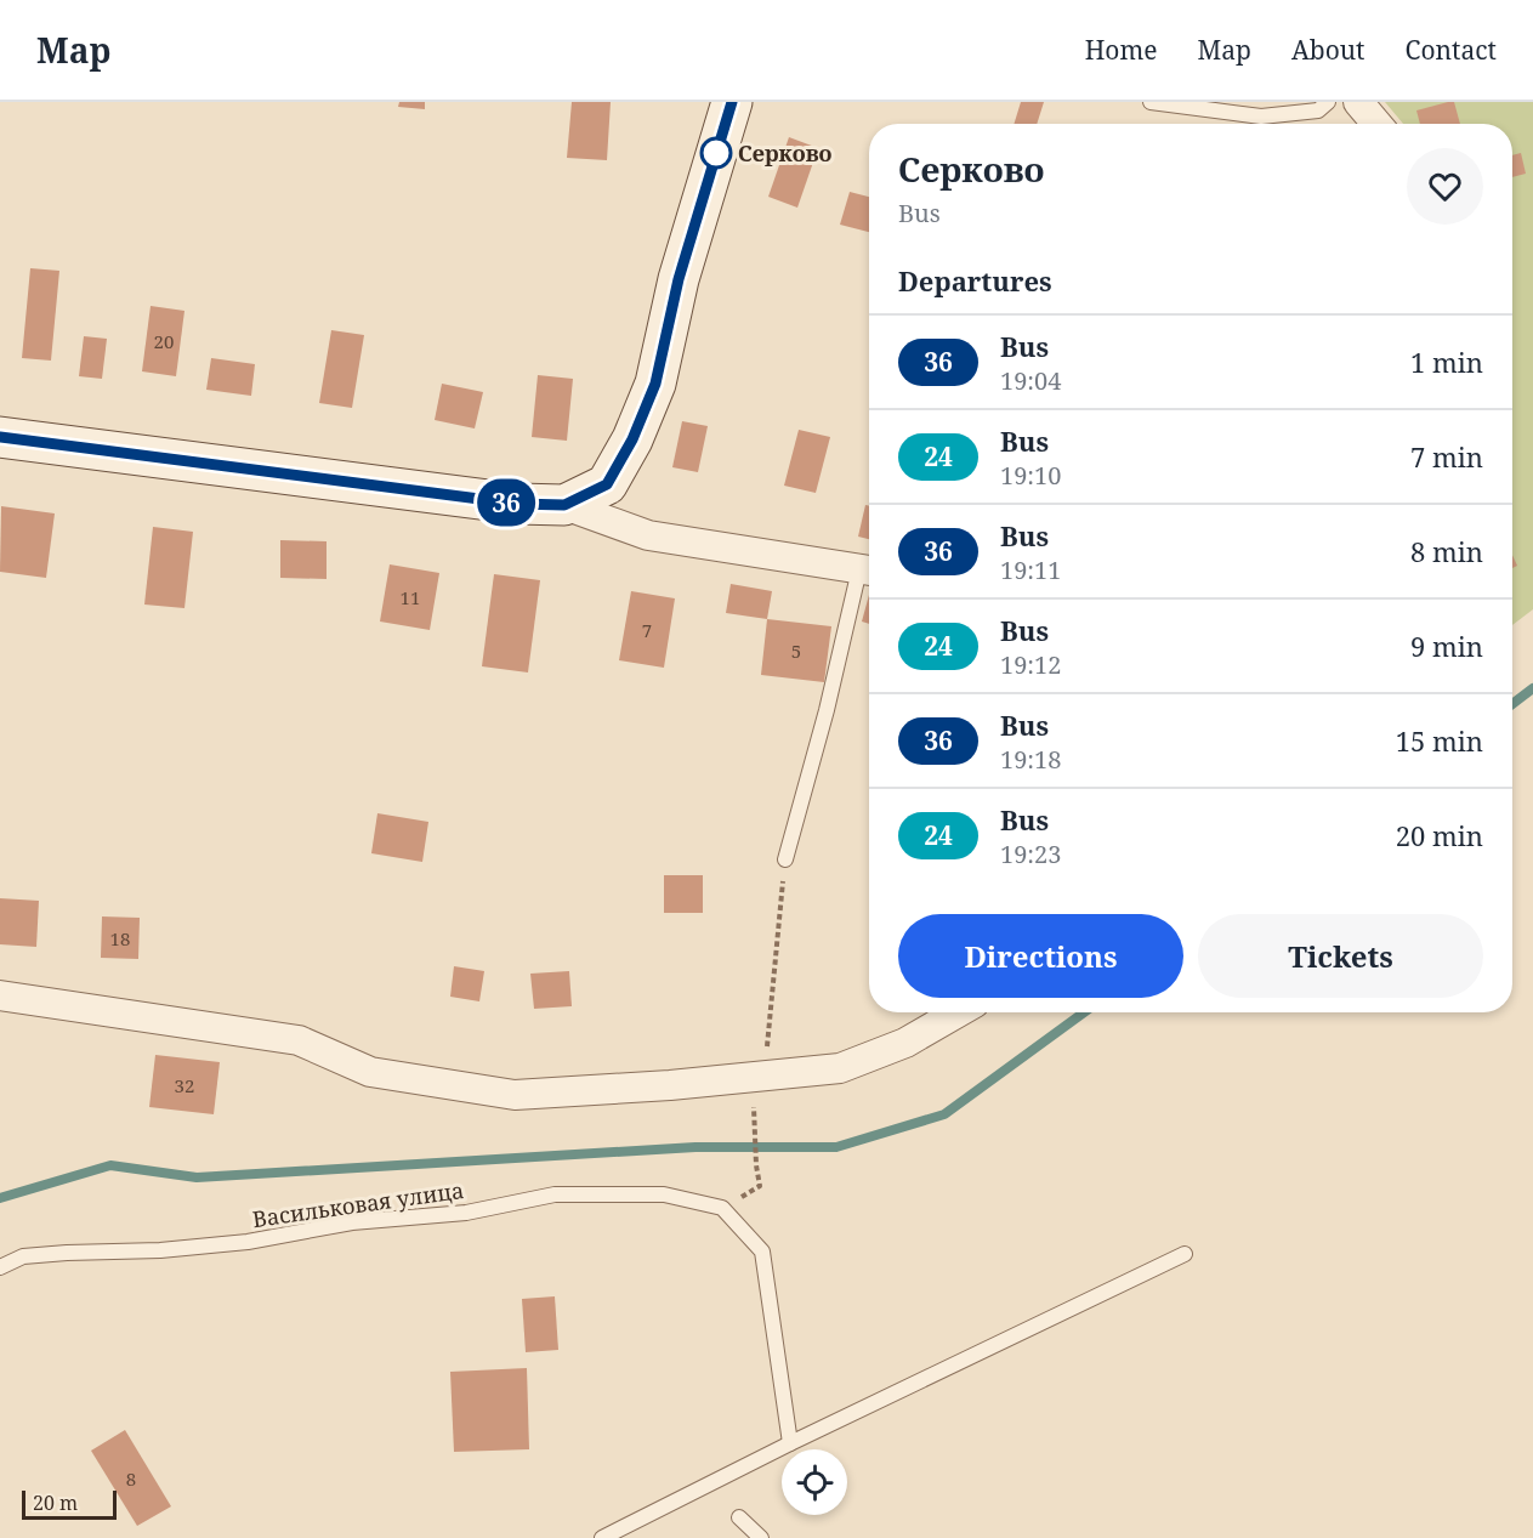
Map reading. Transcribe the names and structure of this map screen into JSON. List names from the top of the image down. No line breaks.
{"streets":{"lane":["Васильковая улица"]},"places":["Серково"],"lines":["bus line 36"],"house_numbers":["20","11","7","5","18","32","8"],"scale_bar":"20 m","page":{"header":"Map","nav":["Home","Map","About","Contact"],"on_map":"36","heading":[["Серково","Bus"],"Departures"],"list":[{"mark":"36","name":"Bus","note":"19:04","value":"1 min"},{"mark":"24","name":"Bus","note":"19:10","value":"7 min"},{"mark":"36","name":"Bus","note":"19:11","value":"8 min"},{"mark":"24","name":"Bus","note":"19:12","value":"9 min"},{"mark":"36","name":"Bus","note":"19:18","value":"15 min"},{"mark":"24","name":"Bus","note":"19:23","value":"20 min"}],"buttons":["Directions","Tickets"],"scale":"20 m"}}
